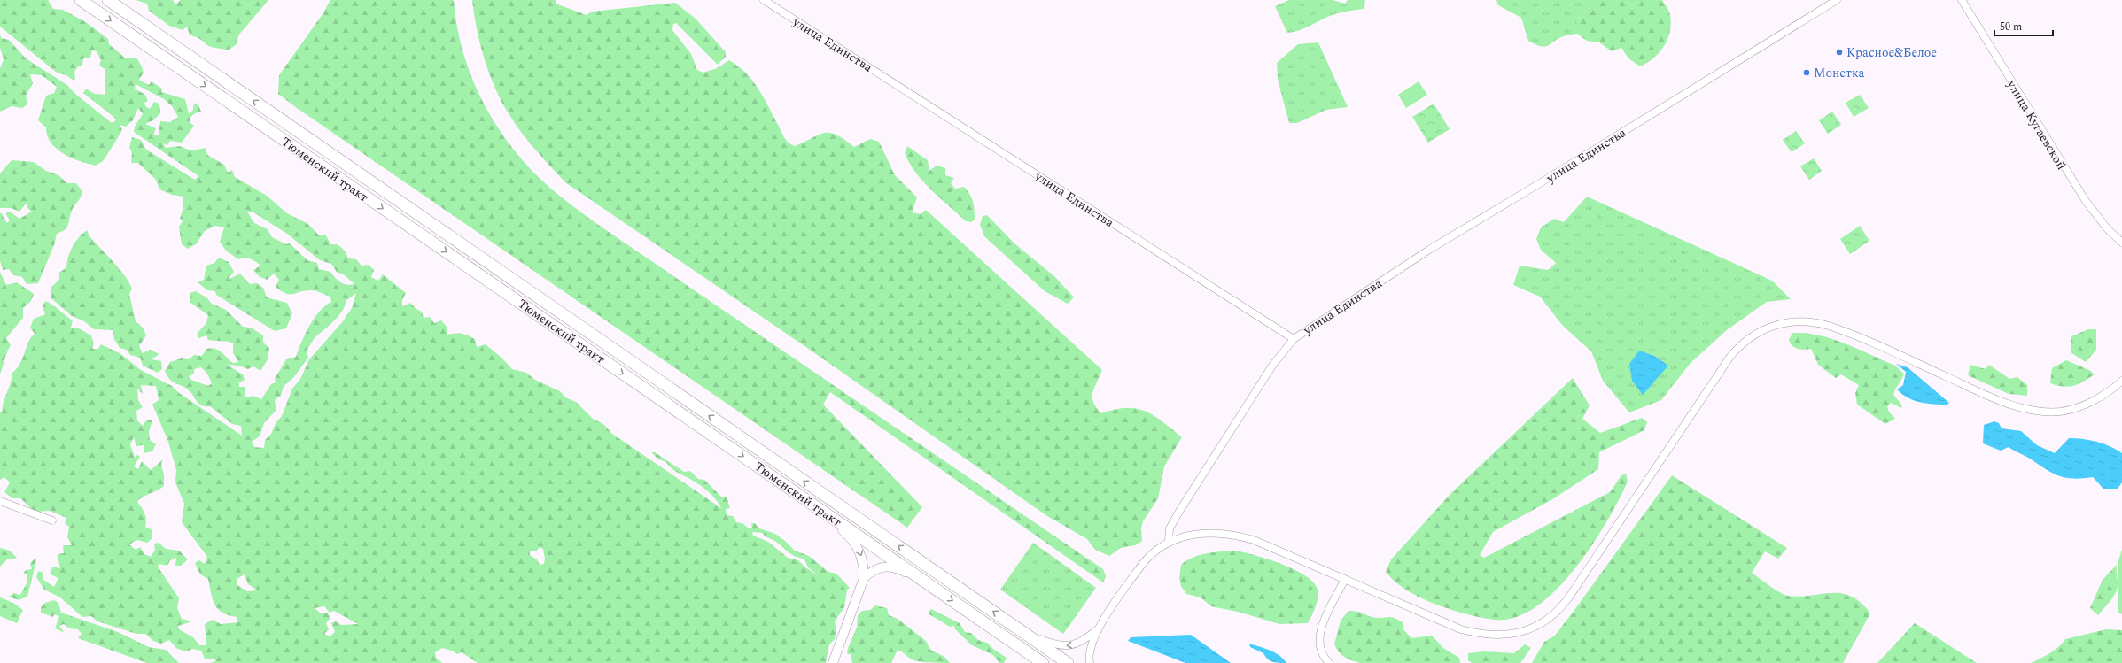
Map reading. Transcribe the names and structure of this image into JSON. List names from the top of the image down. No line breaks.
{"streets":{"main road":["Тюменский тракт"],"street":["улица Единства","улица Кугаевской"]},"places":["Красное&Белое","Монетка"],"scale_bar":"50 m"}
